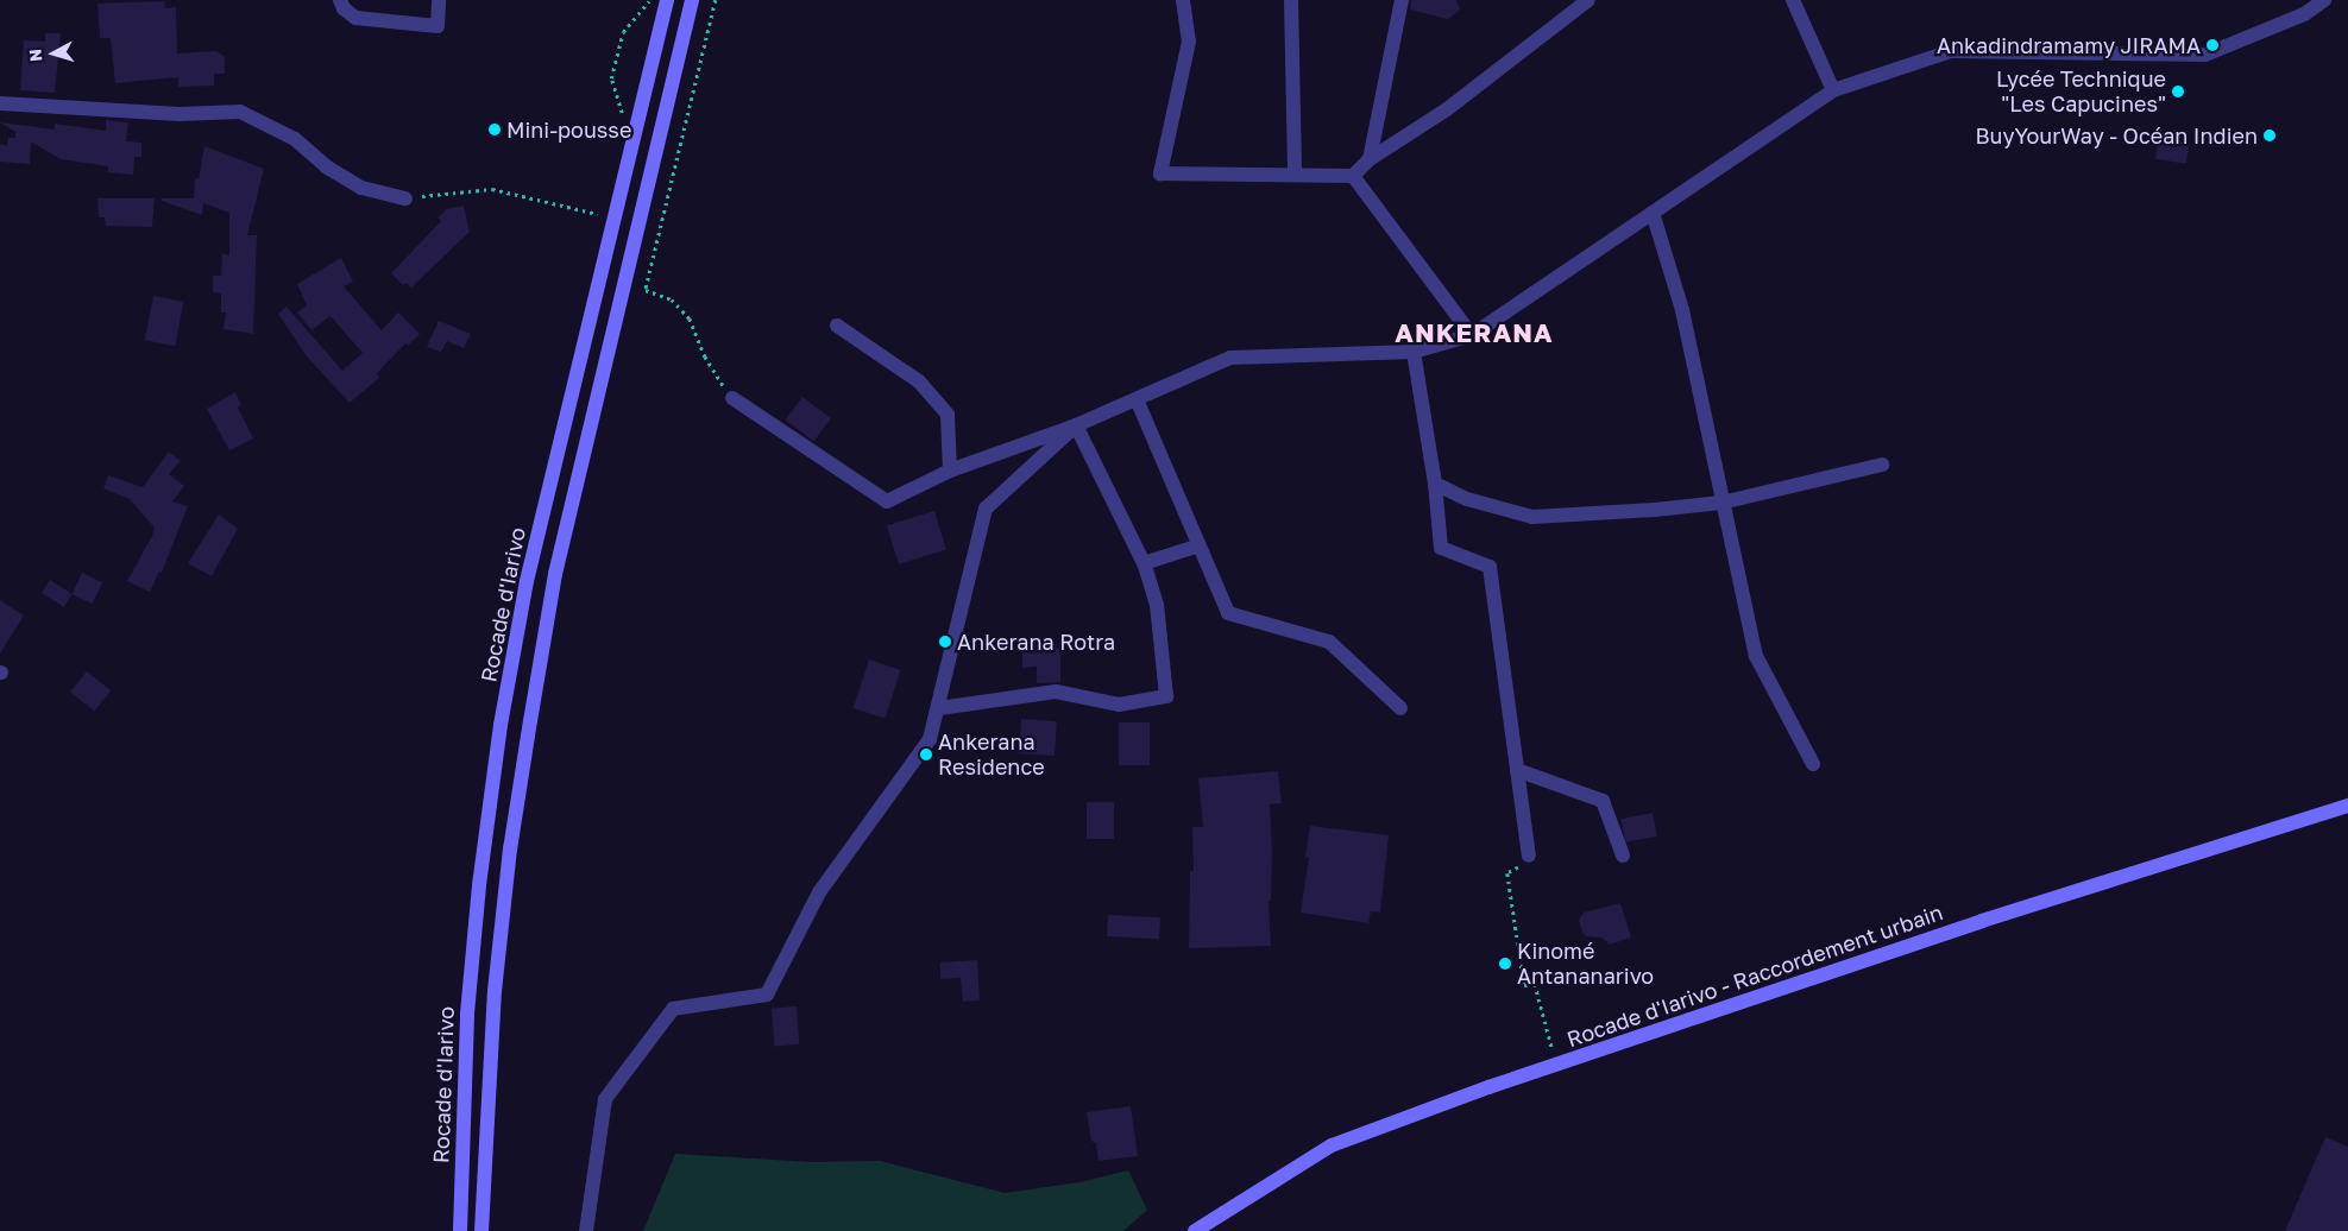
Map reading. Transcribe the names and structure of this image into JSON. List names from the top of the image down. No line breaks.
{"streets":{"main road":["Rocade d'Iarivo","Rocade d'Iarivo - Raccordement urbain"]},"districts":["ANKERANA"],"places":["Ankadindramamy JIRAMA","Lycée Technique \"Les Capucines\"","Mini-pousse","BuyYourWay - Océan Indien","Ankerana Rotra","Ankerana Residence","Kinomé Antananarivo"],"north":"left"}
